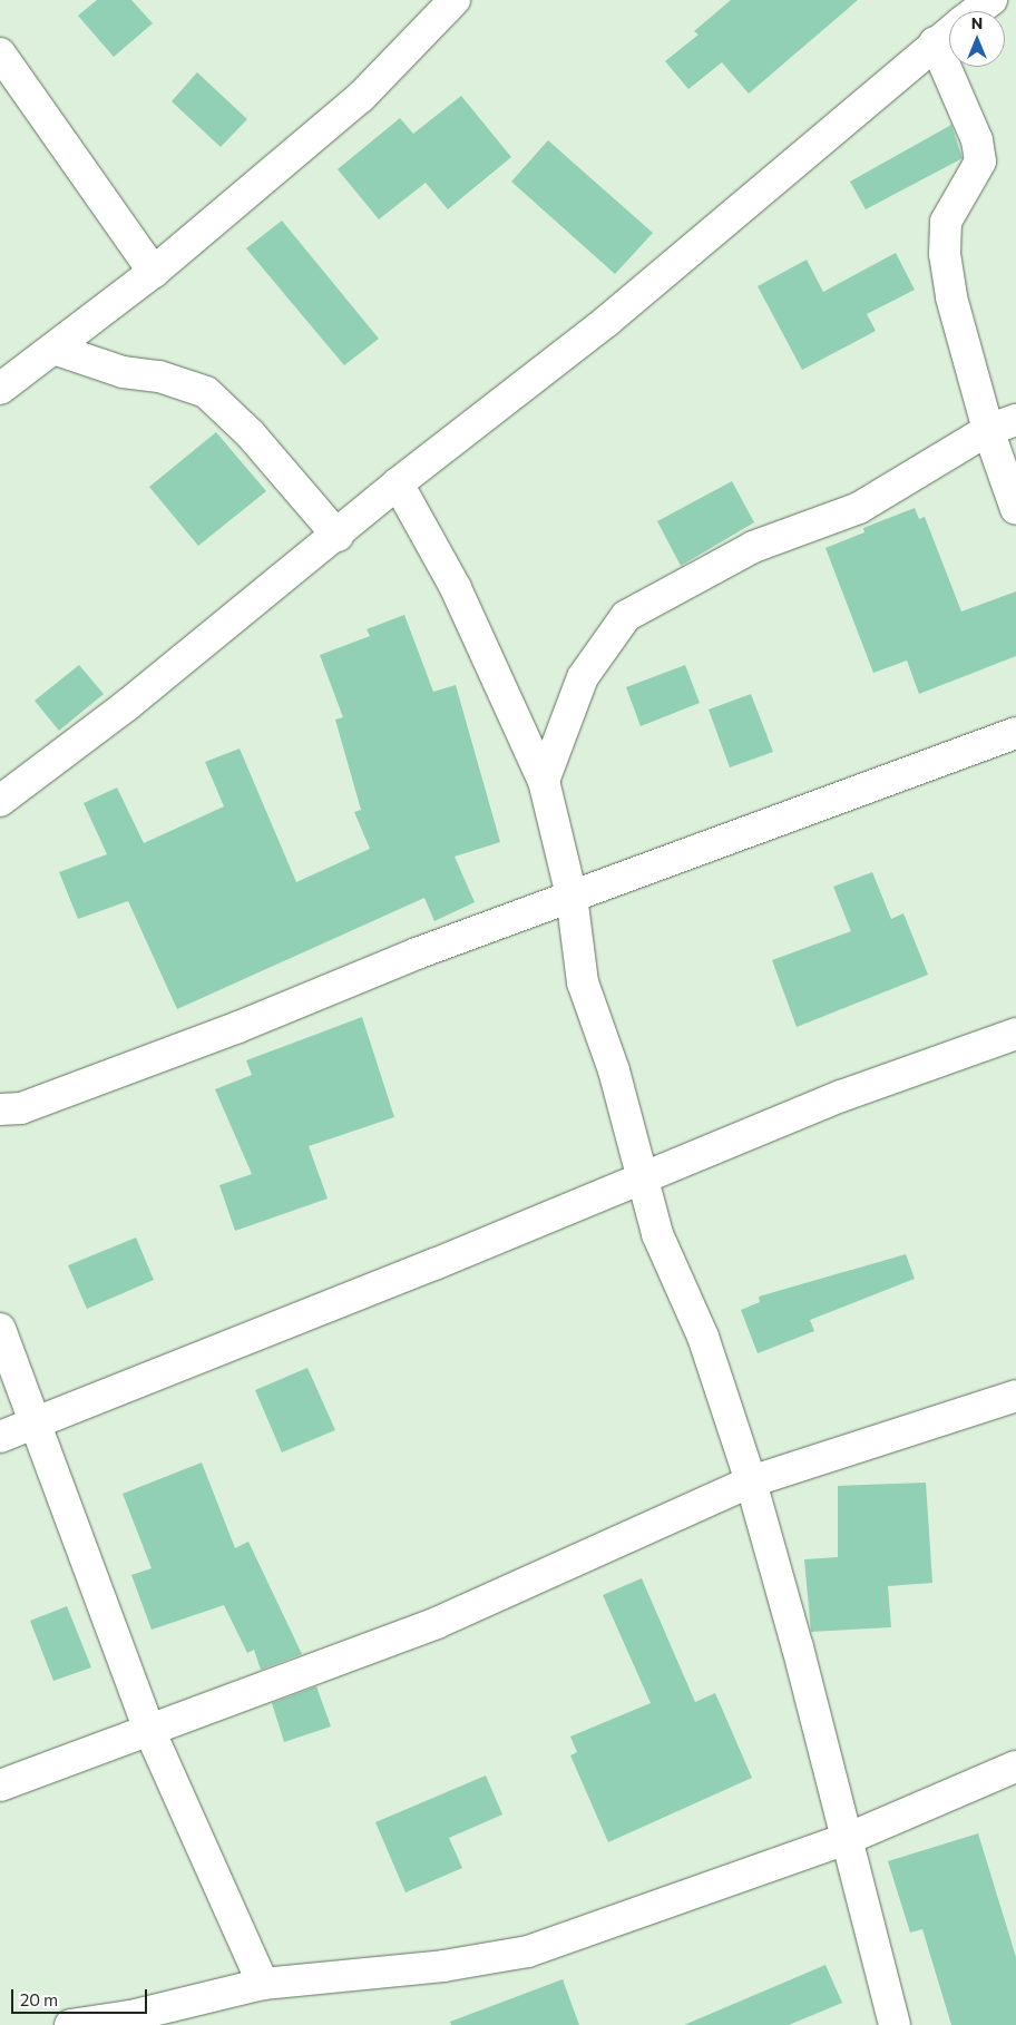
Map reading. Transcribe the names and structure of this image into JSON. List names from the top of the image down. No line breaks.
{"scale_bar":"20 m","north":"top"}
